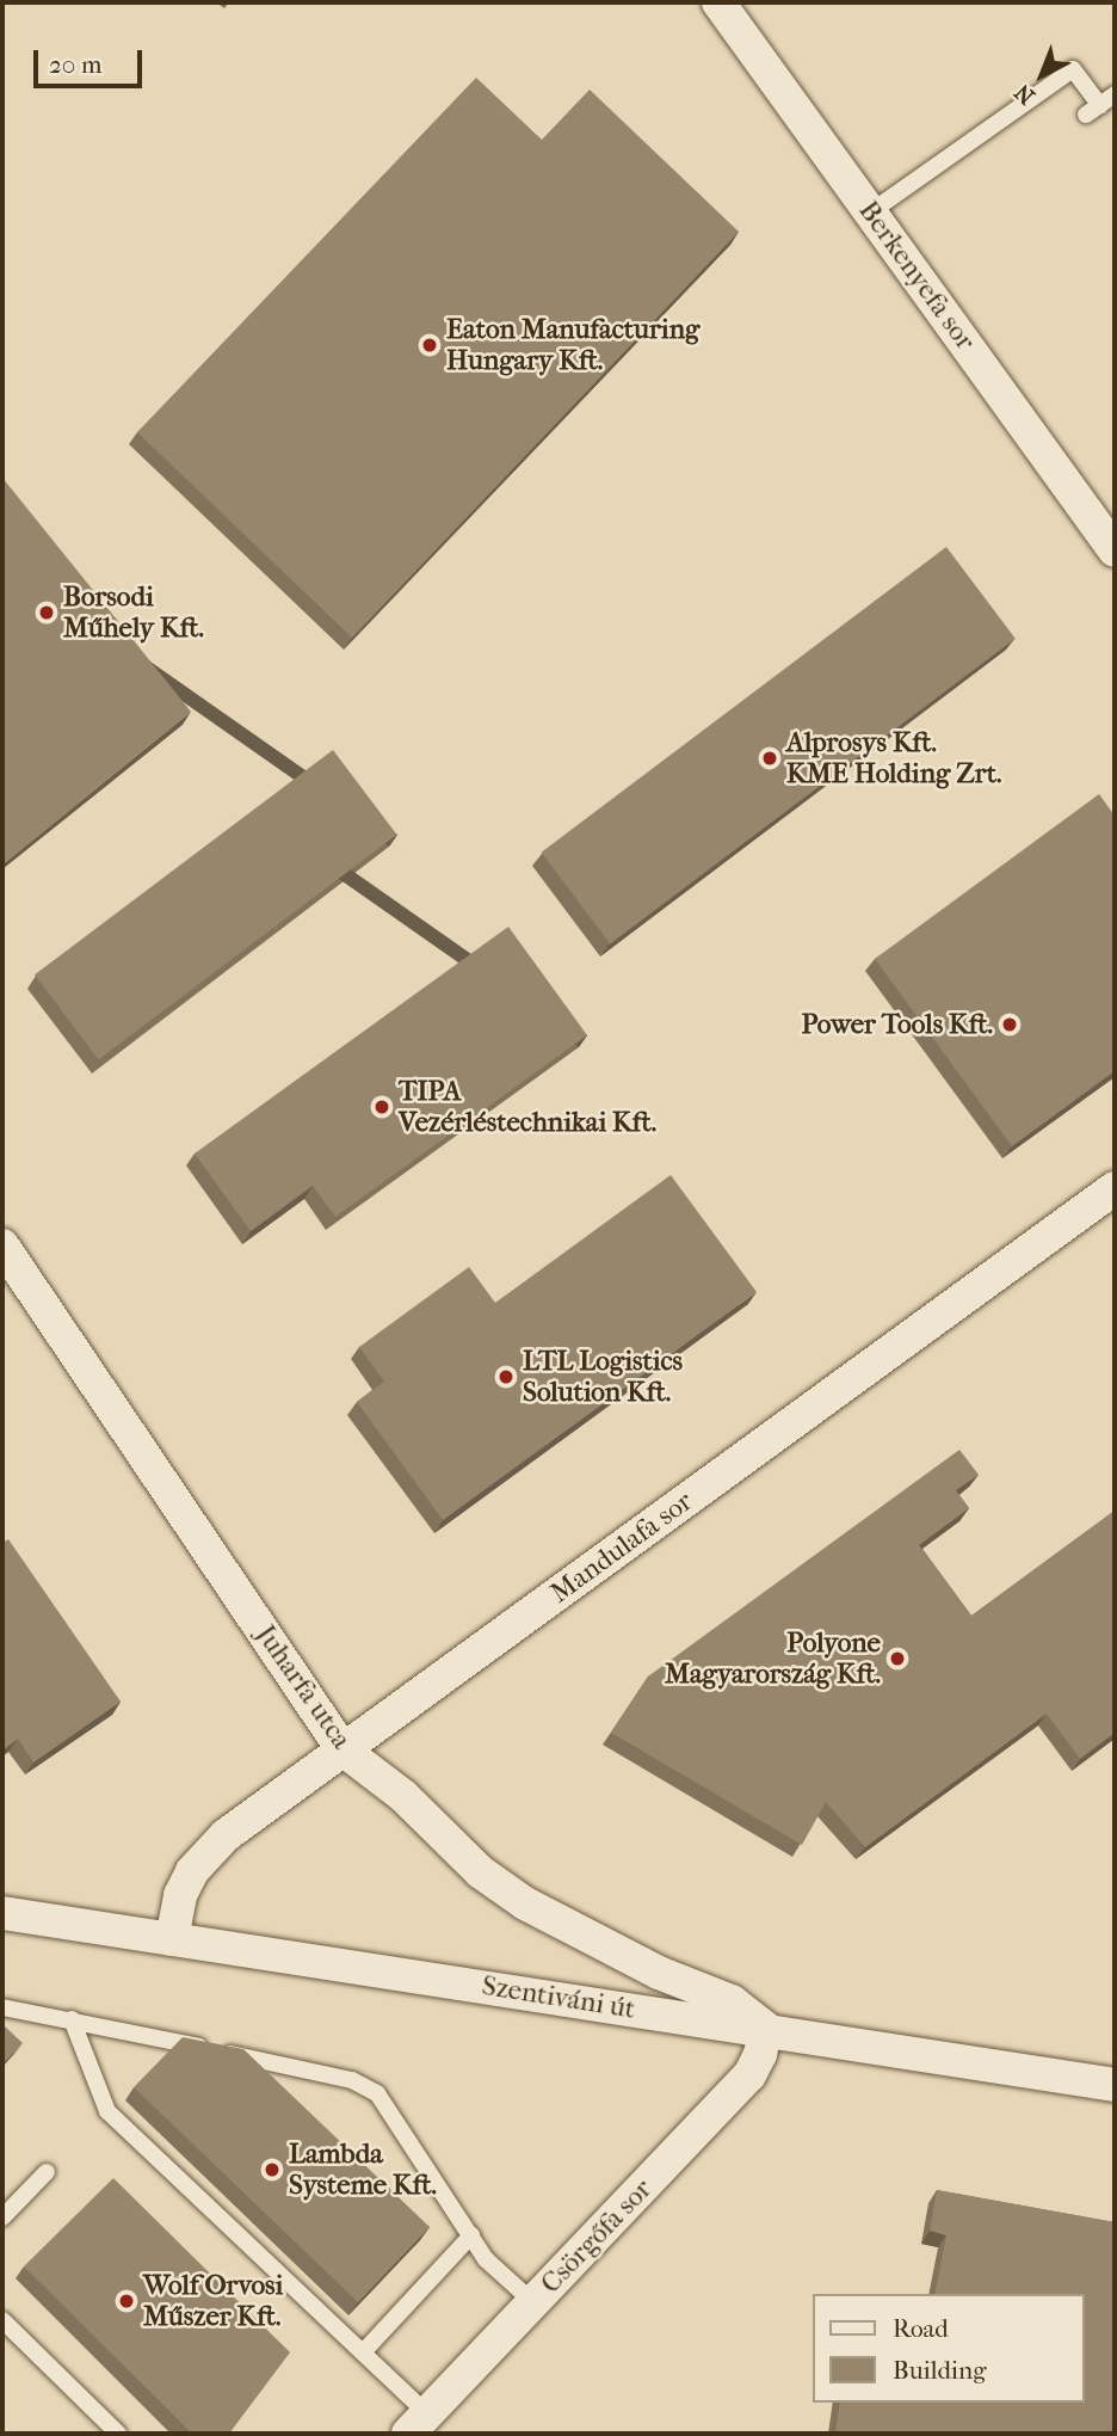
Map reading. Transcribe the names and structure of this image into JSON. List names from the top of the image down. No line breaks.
{"streets":{"street":["Berkenyefa sor","Mandulafa sor","Juharfa utca","Szentiváni út","Csörgőfa sor"]},"crossings":[["Mandulafa sor","Juharfa utca"],["Mandulafa sor","Szentiváni út"],["Juharfa utca","Szentiváni út"],["Juharfa utca","Csörgőfa sor"],["Szentiváni út","Csörgőfa sor"]],"places":["Eaton Manufacturing Hungary Kft.","Borsodi Műhely Kft.","Alprosys Kft. KME Holding Zrt.","Power Tools Kft.","TIPA Vezérléstechnikai Kft.","LTL Logistics Solution Kft.","Polyone Magyarország Kft.","Lambda Systeme Kft.","Wolf Orvosi Műszer Kft."],"legend":["Road","Building"],"scale_bar":"20 m","north":"bottom left"}
